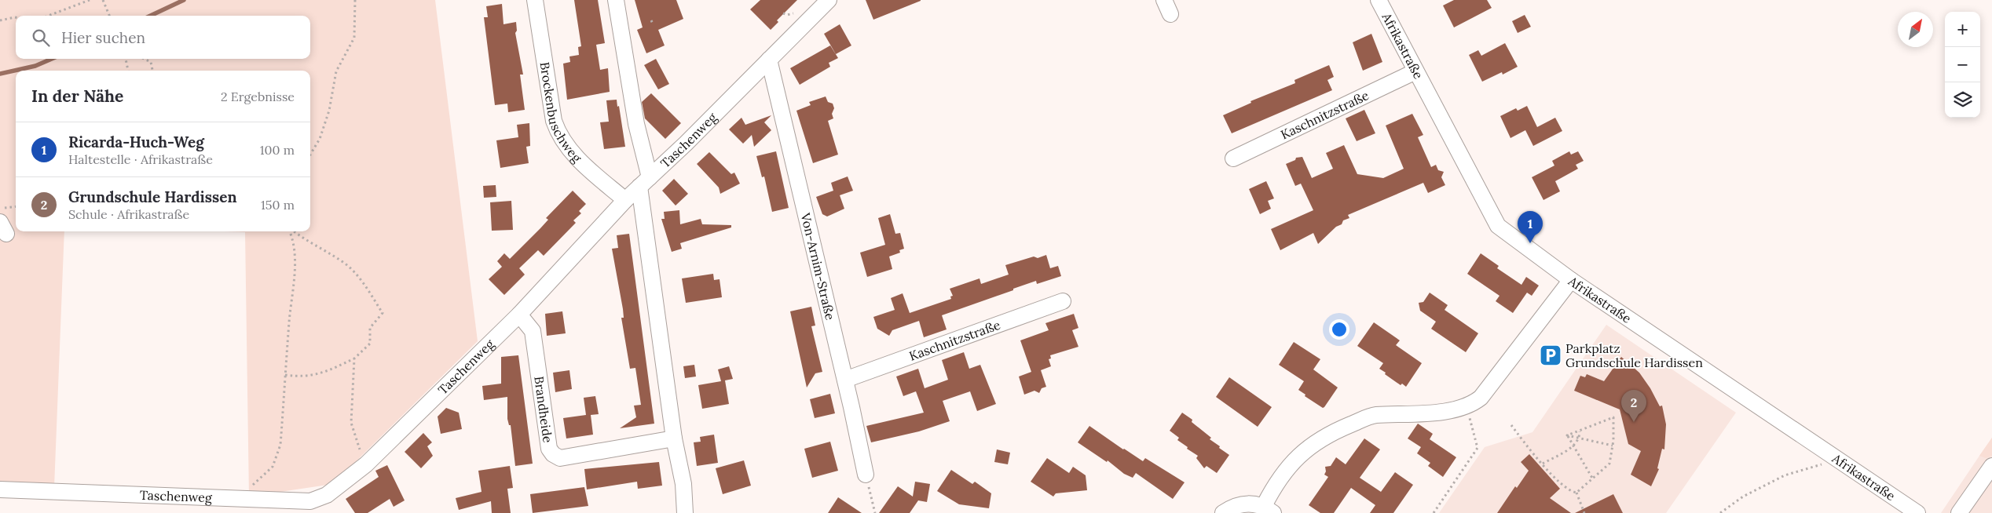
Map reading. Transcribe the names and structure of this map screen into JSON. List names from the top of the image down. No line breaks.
{"streets":{"street":["Afrikastraße","Brockenbuschweg","Kaschnitzstraße","Taschenweg","Von-Arnim-Straße","Brandheide"]},"crossings":[["Afrikastraße","Kaschnitzstraße"],["Brockenbuschweg","Taschenweg"],["Kaschnitzstraße","Von-Arnim-Straße"],["Taschenweg","Von-Arnim-Straße"],["Taschenweg","Brandheide"]],"places":{"parking":["Parkplatz Grundschule Hardissen"]},"north":"top right","page":{"map_buttons":["+","−"],"search":"Hier suchen","heading":["In der Nähe","2 Ergebnisse"],"list":[{"mark":"1","name":"Ricarda-Huch-Weg","note":"Haltestelle · Afrikastraße","value":"100 m"},{"mark":"2","name":"Grundschule Hardissen","note":"Schule · Afrikastraße","value":"150 m"}],"pins":["1","2"]}}
